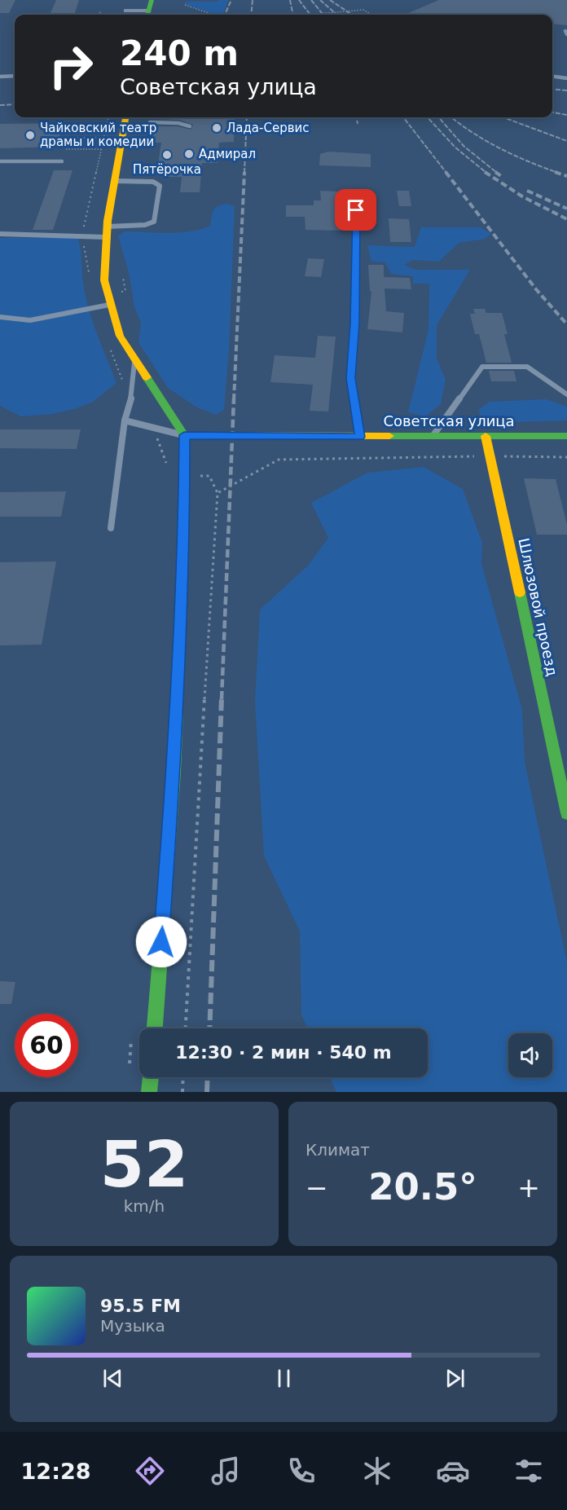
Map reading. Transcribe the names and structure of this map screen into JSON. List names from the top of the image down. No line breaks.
{"streets":{"main road":["Советская улица","Шлюзовой проезд"]},"crossings":[["Советская улица","Шлюзовой проезд"]],"places":["Лада-Сервис","Чайковский театр драмы и комедии","Адмирал","Пятёрочка"],"page":{"turn":["240 m","Советская улица"],"limit":"60","trip":"12:30 · 2 мин · 540 m","tile":[["52","km/h"],"Климат"],"heat":["−","20.5°","+"],"song":["95.5 FM","Музыка"],"tabs":"12:28"}}
